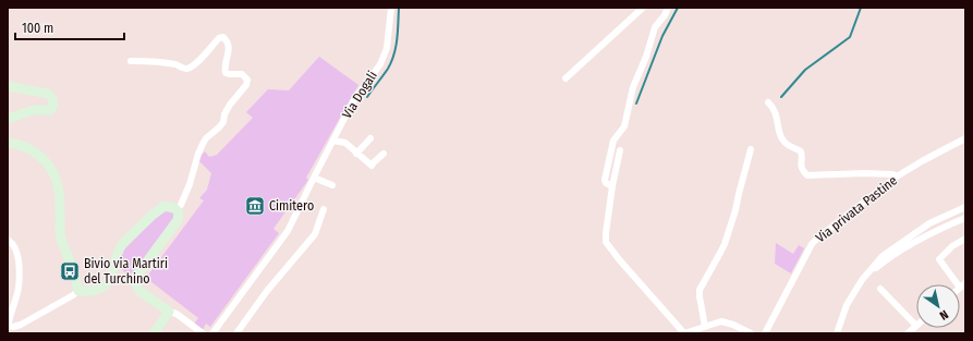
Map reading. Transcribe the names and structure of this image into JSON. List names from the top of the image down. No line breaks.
{"streets":{"street":["Via Dogali","Via privata Pastine"]},"places":{"museum":["Cimitero"],"bus stop":["Bivio via Martiri del Turchino"]},"scale_bar":"100 m","north":"bottom right"}
